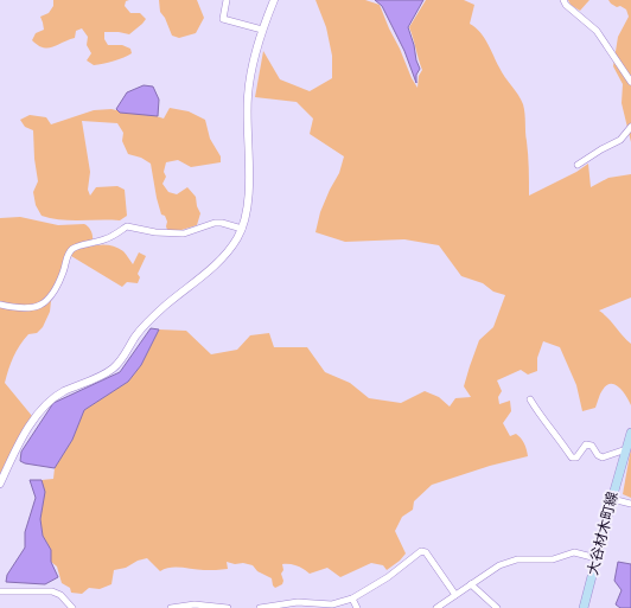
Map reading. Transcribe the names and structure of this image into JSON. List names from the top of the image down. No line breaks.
{"streets":{"main road":["大谷材木町線"]}}
